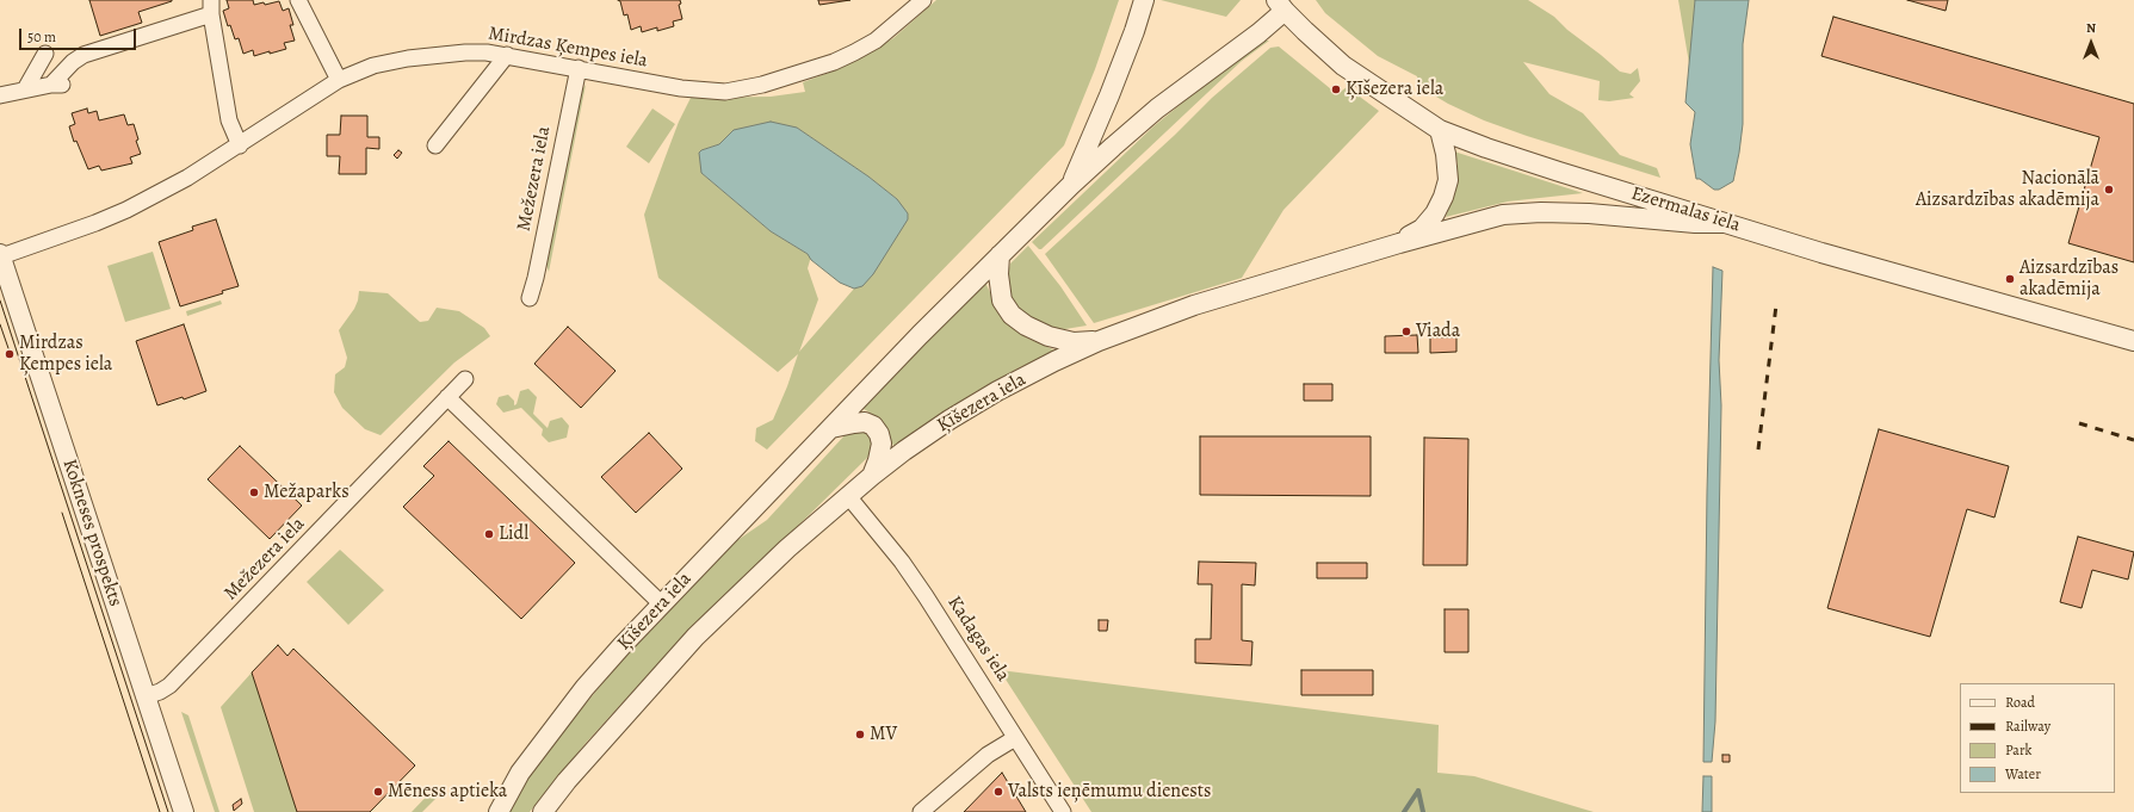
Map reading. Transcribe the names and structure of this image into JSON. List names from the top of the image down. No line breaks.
{"streets":{"street":["Mirdzas Ķempes iela","Mežezera iela","Ezermalas iela","Ķīšezera iela","Kokneses prospekts","Kadagas iela"]},"crossings":[["Mirdzas Ķempes iela","Mežezera iela"],["Mirdzas Ķempes iela","Kokneses prospekts"],["Mežezera iela","Kokneses prospekts"],["Ezermalas iela","Ķīšezera iela"],["Ķīšezera iela","Kadagas iela"]],"places":["Ķīšezera iela","Nacionālā Aizsardzības akadēmija","Aizsardzības akadēmija","Viada","Mirdzas Ķempes iela","Mežaparks","Lidl","MV","Mēness aptieka","Valsts ieņēmumu dienests"],"legend":["Road","Railway","Park","Water"],"scale_bar":"50 m","north":"top"}
